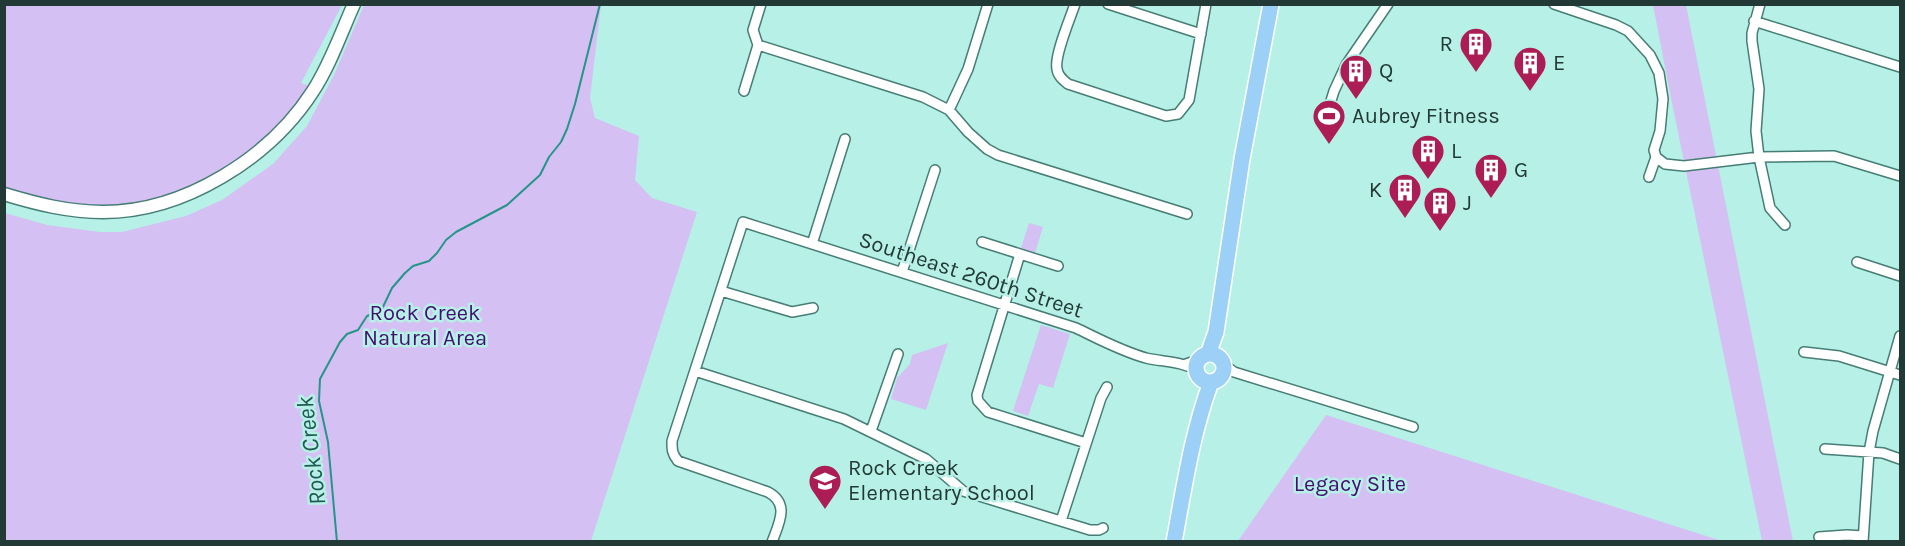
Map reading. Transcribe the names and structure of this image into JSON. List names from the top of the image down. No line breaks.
{"streets":{"street":["Southeast 260th Street"]},"water":["Rock Creek"],"parks":["Rock Creek Natural Area","Legacy Site"],"places":{"building":["R","E","Q","L","G","K","J"],"sports":["Aubrey Fitness"],"school or university":["Rock Creek Elementary School"]}}
